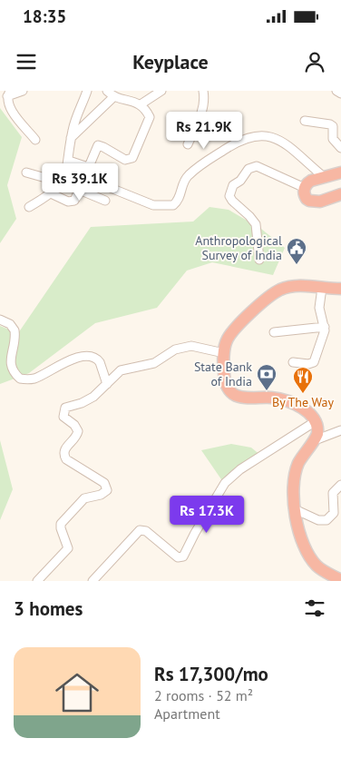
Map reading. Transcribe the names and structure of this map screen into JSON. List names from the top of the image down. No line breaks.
{"places":{"public building":["Anthropological Survey of India"],"bank":["State Bank of India"],"restaurant":["By The Way"]},"page":{"status":"18:35","header":"Keyplace","price":["Rs 21.9K","Rs 39.1K","Rs 17.3K"],"heading":"3 homes","list":[{"name":"Rs 17,300/mo","note":"2 rooms · 52 m² · Apartment"}]}}
